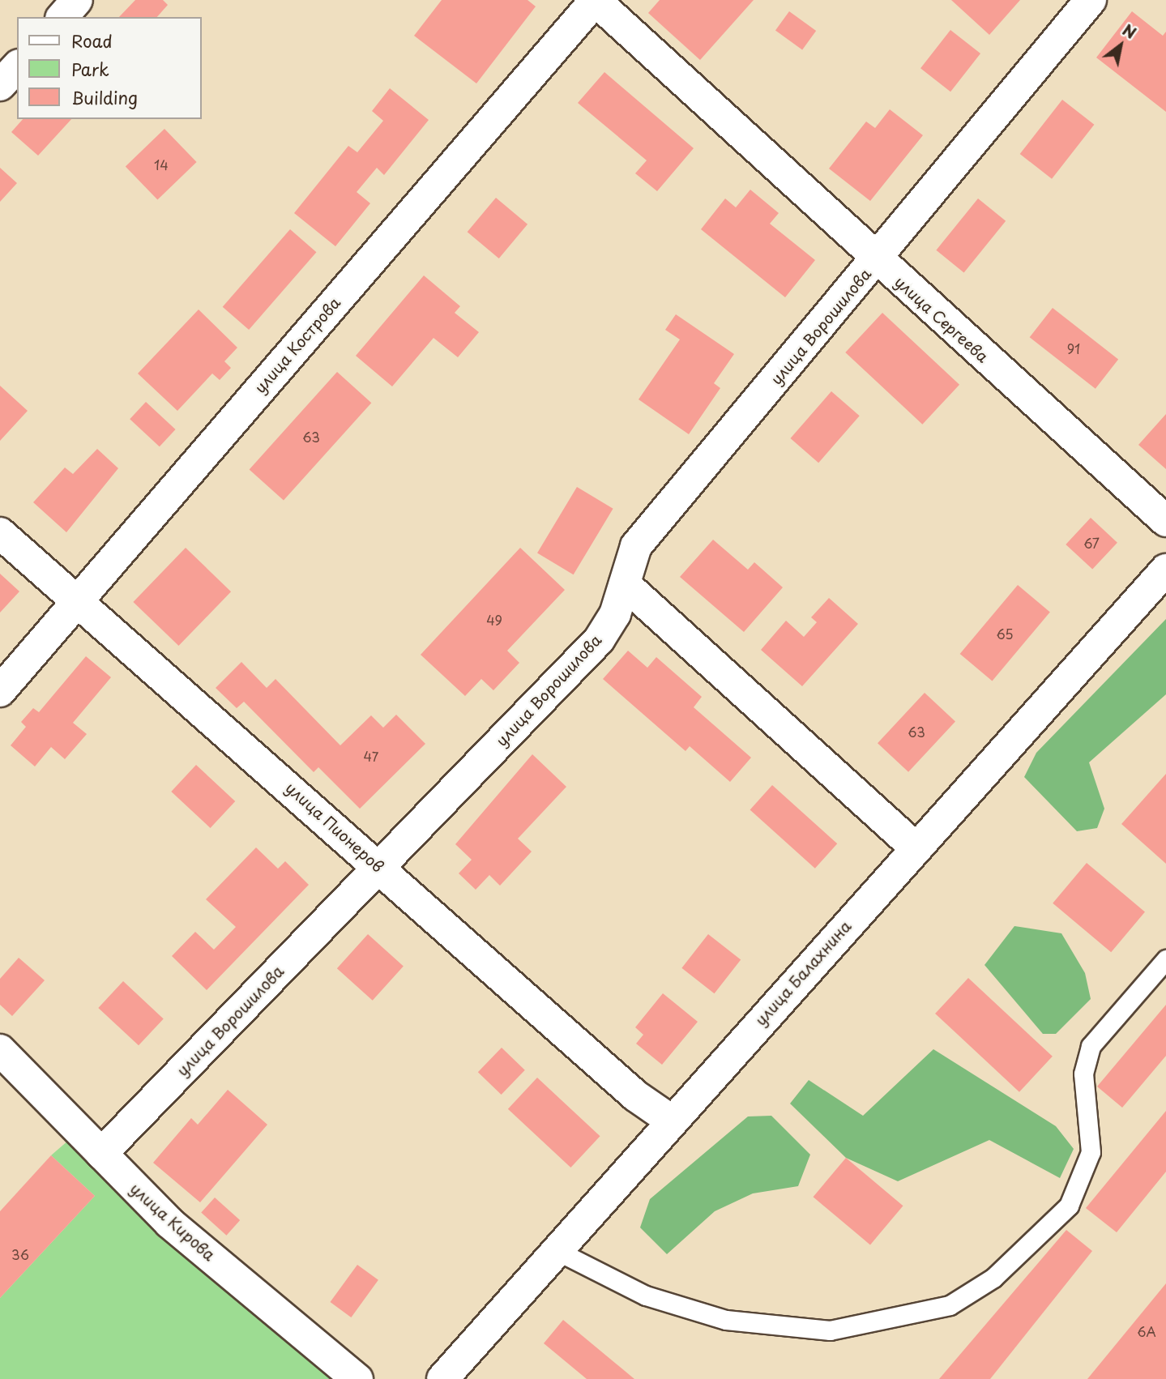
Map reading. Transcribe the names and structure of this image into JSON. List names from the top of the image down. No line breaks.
{"streets":{"street":["улица Сергеева","улица Ворошилова","улица Кострова","улица Пионеров","улица Балахнина","улица Кирова"]},"crossings":[["улица Сергеева","улица Ворошилова"],["улица Сергеева","улица Кострова"],["улица Ворошилова","улица Пионеров"],["улица Ворошилова","улица Кирова"],["улица Кострова","улица Пионеров"],["улица Пионеров","улица Балахнина"]],"house_numbers":["14","91","63","67","49","65","63","47","36","6А"],"legend":["Road","Park","Building"],"north":"top right"}
